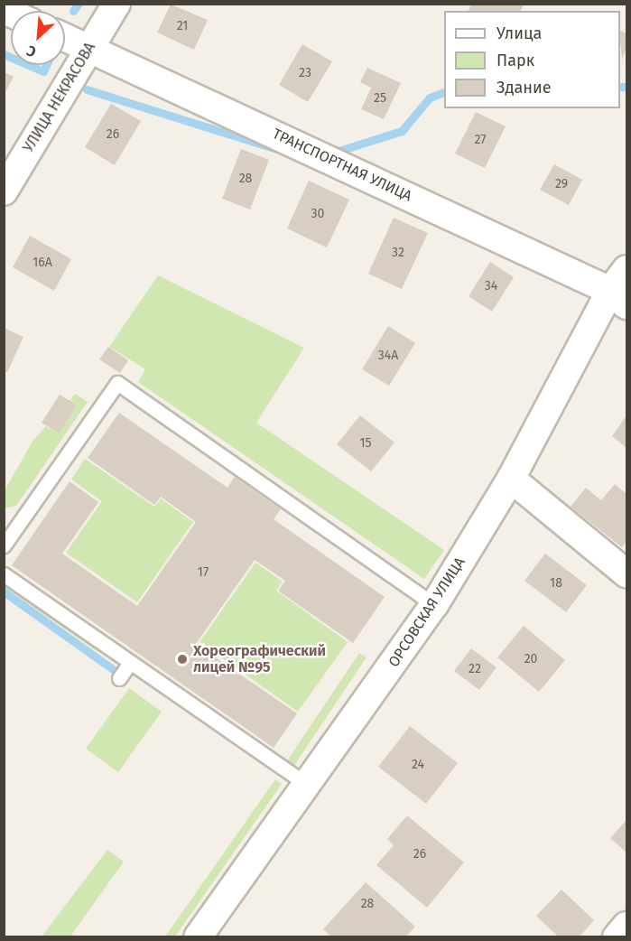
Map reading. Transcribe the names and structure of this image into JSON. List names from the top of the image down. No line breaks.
{"streets":{"street":["УЛИЦА НЕКРАСОВА","ТРАНСПОРТНАЯ УЛИЦА","ОРСОВСКАЯ УЛИЦА"]},"crossings":[["УЛИЦА НЕКРАСОВА","ТРАНСПОРТНАЯ УЛИЦА"],["ТРАНСПОРТНАЯ УЛИЦА","ОРСОВСКАЯ УЛИЦА"]],"places":["Хореографический лицей №95"],"house_numbers":["21","23","25","26","27","28","29","30","32","16А","34","34А","15","17","18","20","22","24","26","28"],"legend":["Улица","Парк","Здание"],"north":"bottom left"}
